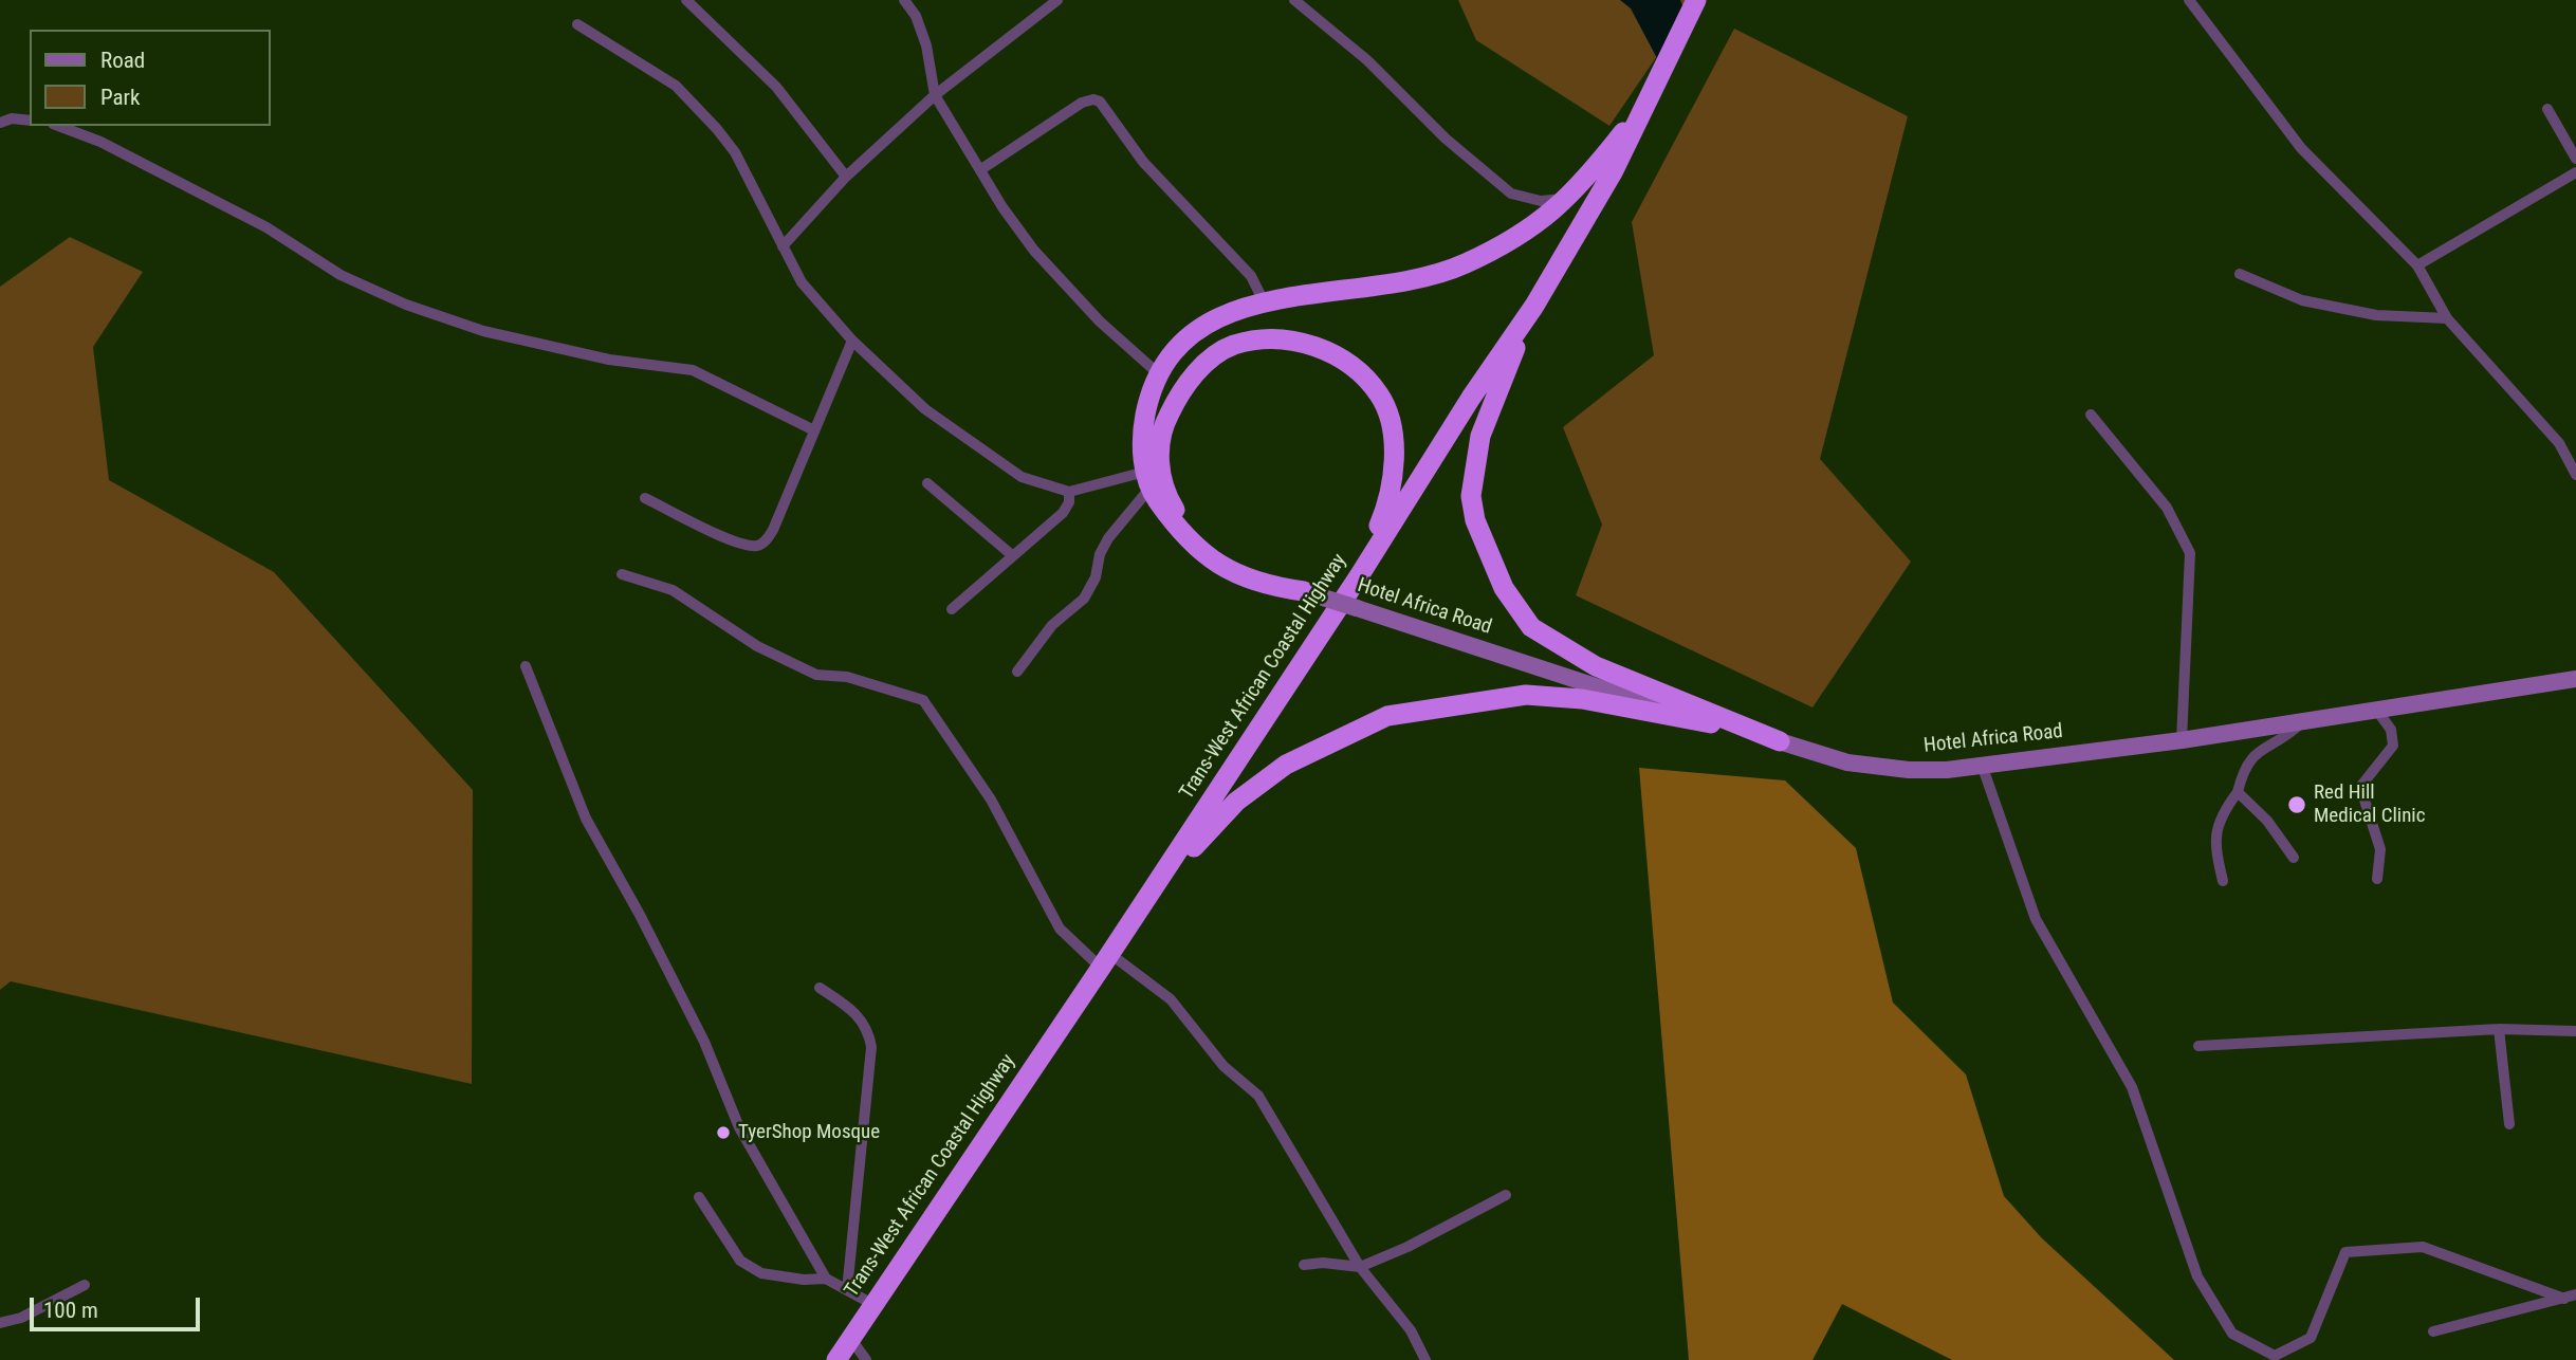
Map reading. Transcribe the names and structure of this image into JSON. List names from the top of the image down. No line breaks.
{"streets":{"highway":["Trans-West African Coastal Highway"],"street":["Hotel Africa Road"]},"places":["Red Hill Medical Clinic","TyerShop Mosque"],"legend":["Road","Park"],"scale_bar":"100 m"}
